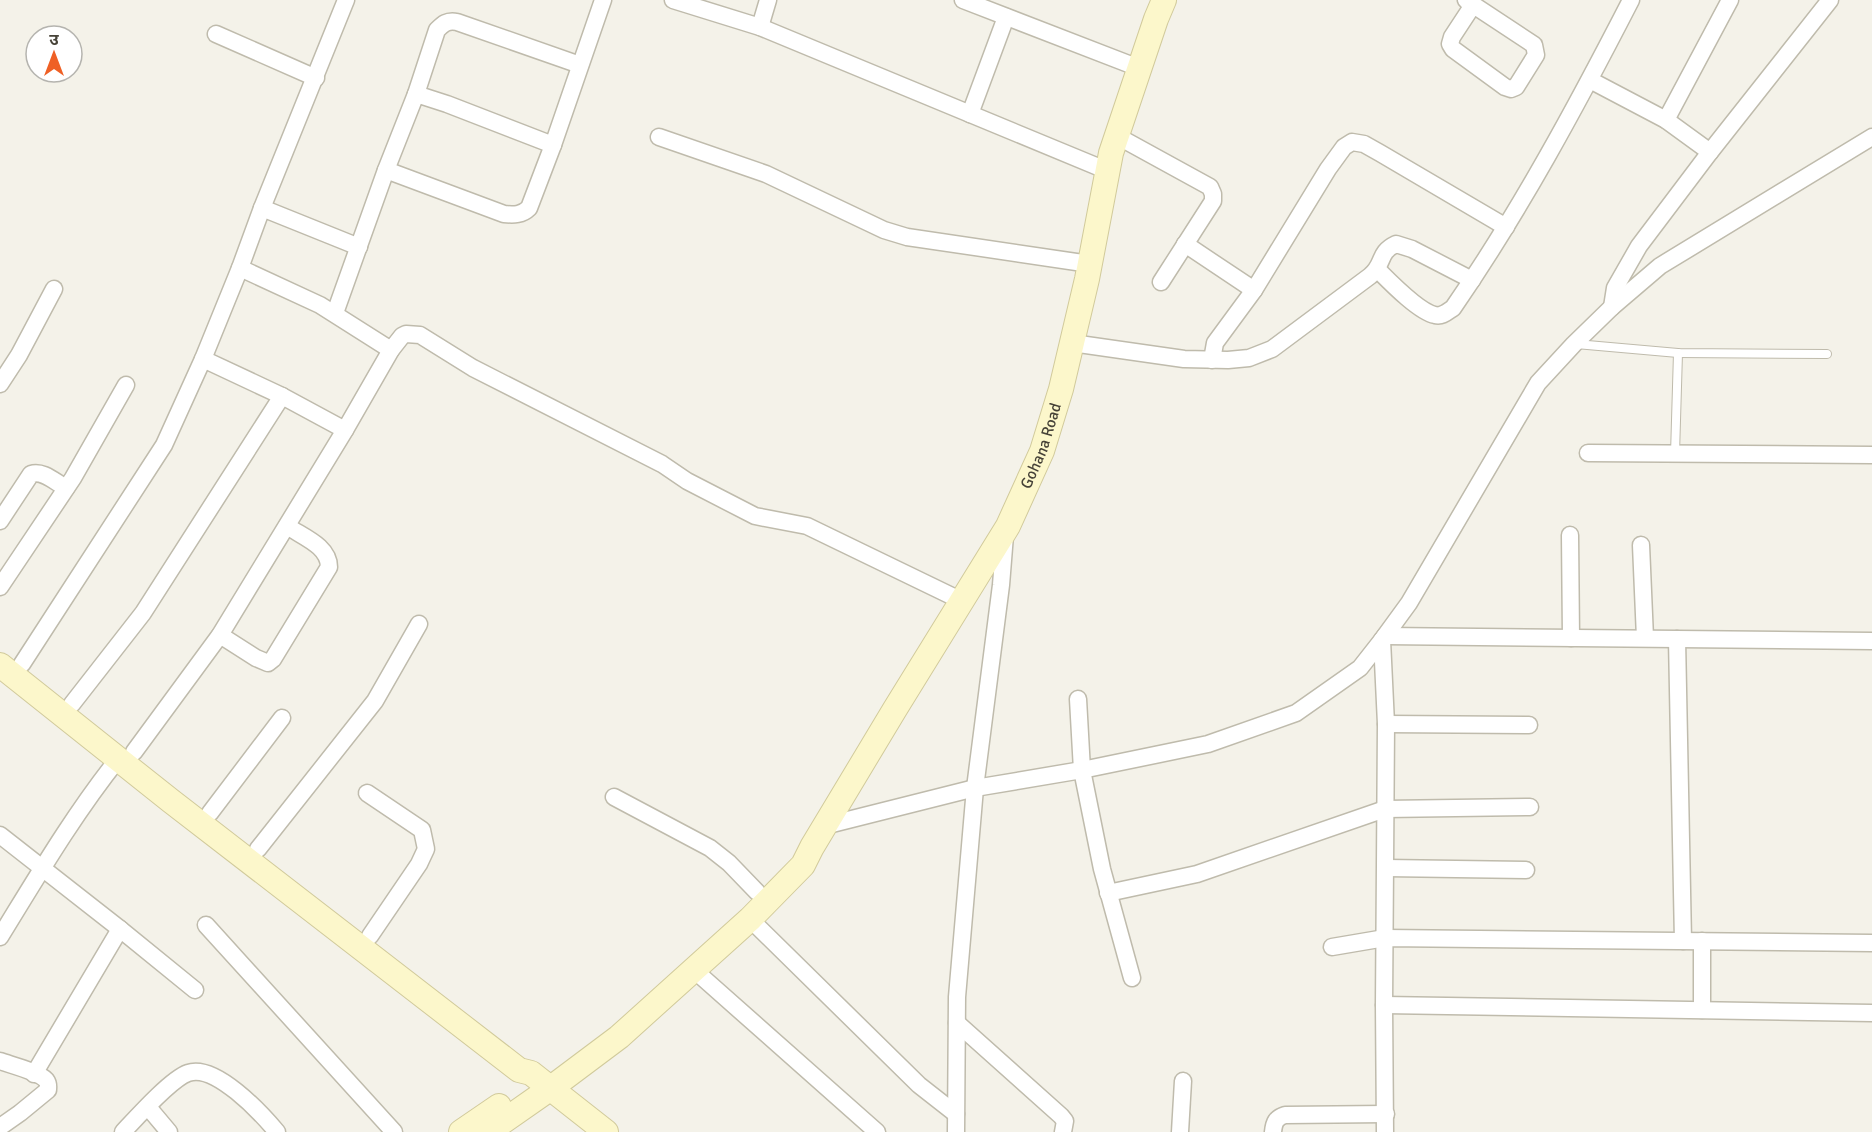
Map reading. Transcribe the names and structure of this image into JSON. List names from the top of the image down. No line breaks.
{"streets":{"main road":["Gohana Road"]},"north":"top"}
